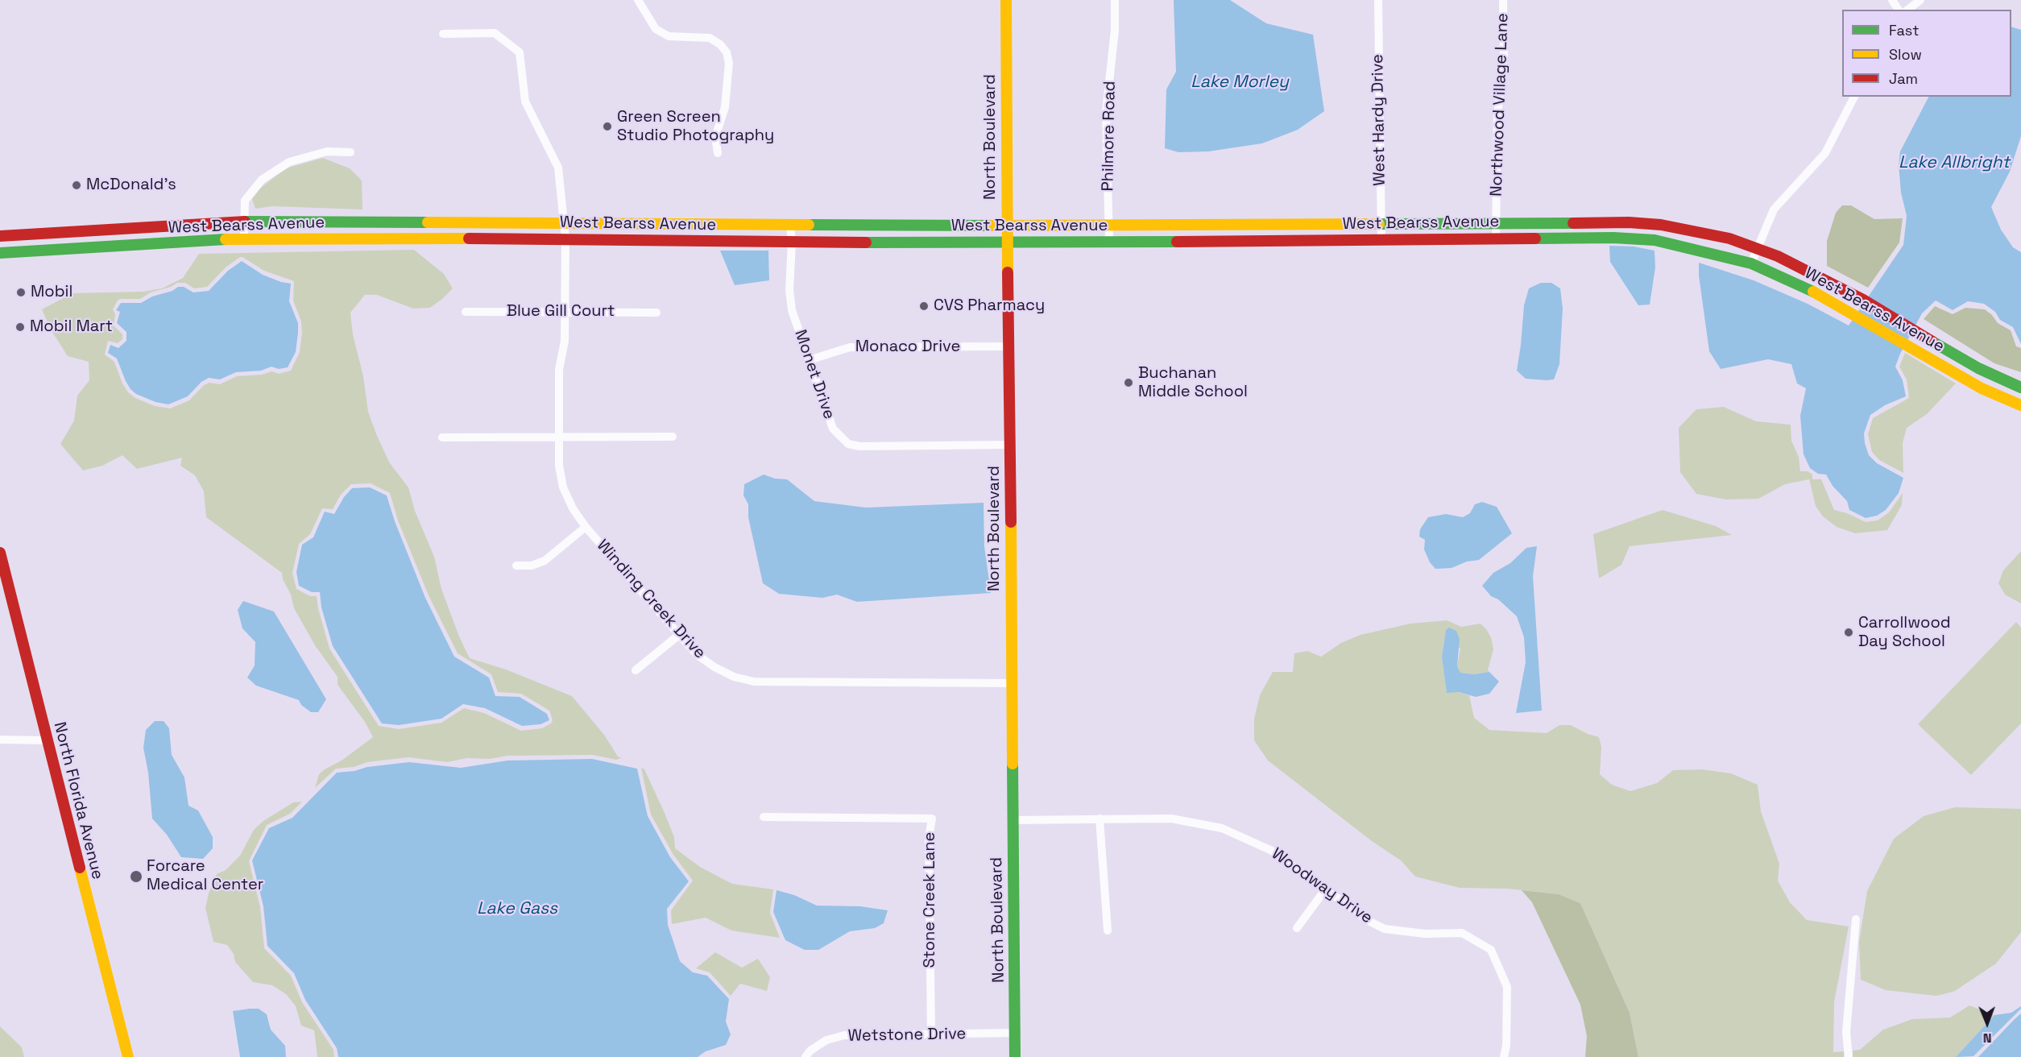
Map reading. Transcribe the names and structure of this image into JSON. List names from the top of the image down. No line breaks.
{"streets":{"main road":["North Boulevard","West Bearss Avenue","North Florida Avenue"],"street":["Northwood Village Lane","West Hardy Drive","Philmore Road","Blue Gill Court","Monaco Drive","Monet Drive","Winding Creek Drive","Woodway Drive","Stone Creek Lane","Wetstone Drive"]},"crossings":[["Northwood Village Lane","West Bearss Avenue"],["West Hardy Drive","West Bearss Avenue"],["Philmore Road","West Bearss Avenue"],["North Boulevard","West Bearss Avenue"],["North Boulevard","Monaco Drive"],["North Boulevard","Monet Drive"],["North Boulevard","Winding Creek Drive"],["North Boulevard","Woodway Drive"],["North Boulevard","Wetstone Drive"],["West Bearss Avenue","Monet Drive"],["West Bearss Avenue","Winding Creek Drive"],["Blue Gill Court","Winding Creek Drive"],["Monaco Drive","Monet Drive"],["Stone Creek Lane","Wetstone Drive"]],"water":["Lake Morley","Lake Allbright","Lake Gass"],"places":["Green Screen Studio Photography","McDonald's","Mobil","CVS Pharmacy","Mobil Mart","Buchanan Middle School","Carrollwood Day School","Forcare Medical Center"],"legend":["Fast","Slow","Jam"],"north":"bottom"}
